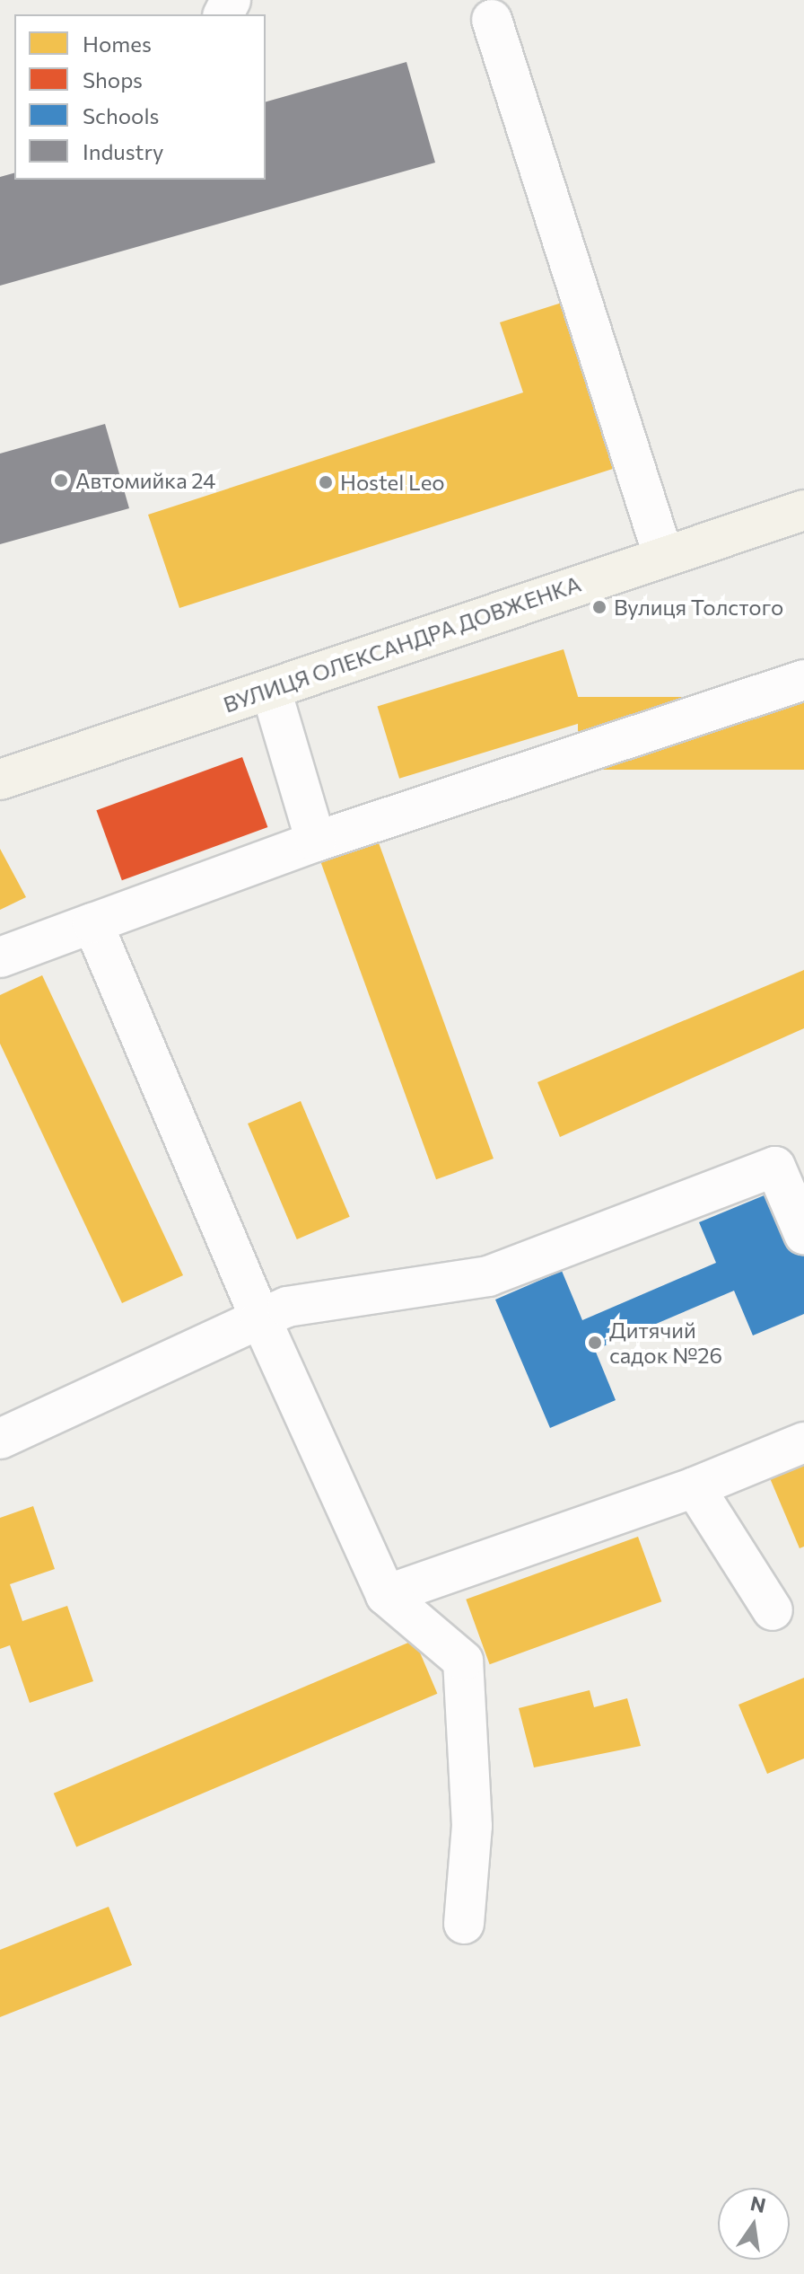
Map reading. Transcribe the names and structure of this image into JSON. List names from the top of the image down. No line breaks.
{"streets":{"main road":["ВУЛИЦЯ ОЛЕКСАНДРА ДОВЖЕНКА"]},"places":["Автомийка 24","Hostel Leo","Вулиця Толстого","Дитячий садок №26"],"legend":["Homes","Shops","Schools","Industry"],"north":"top"}
